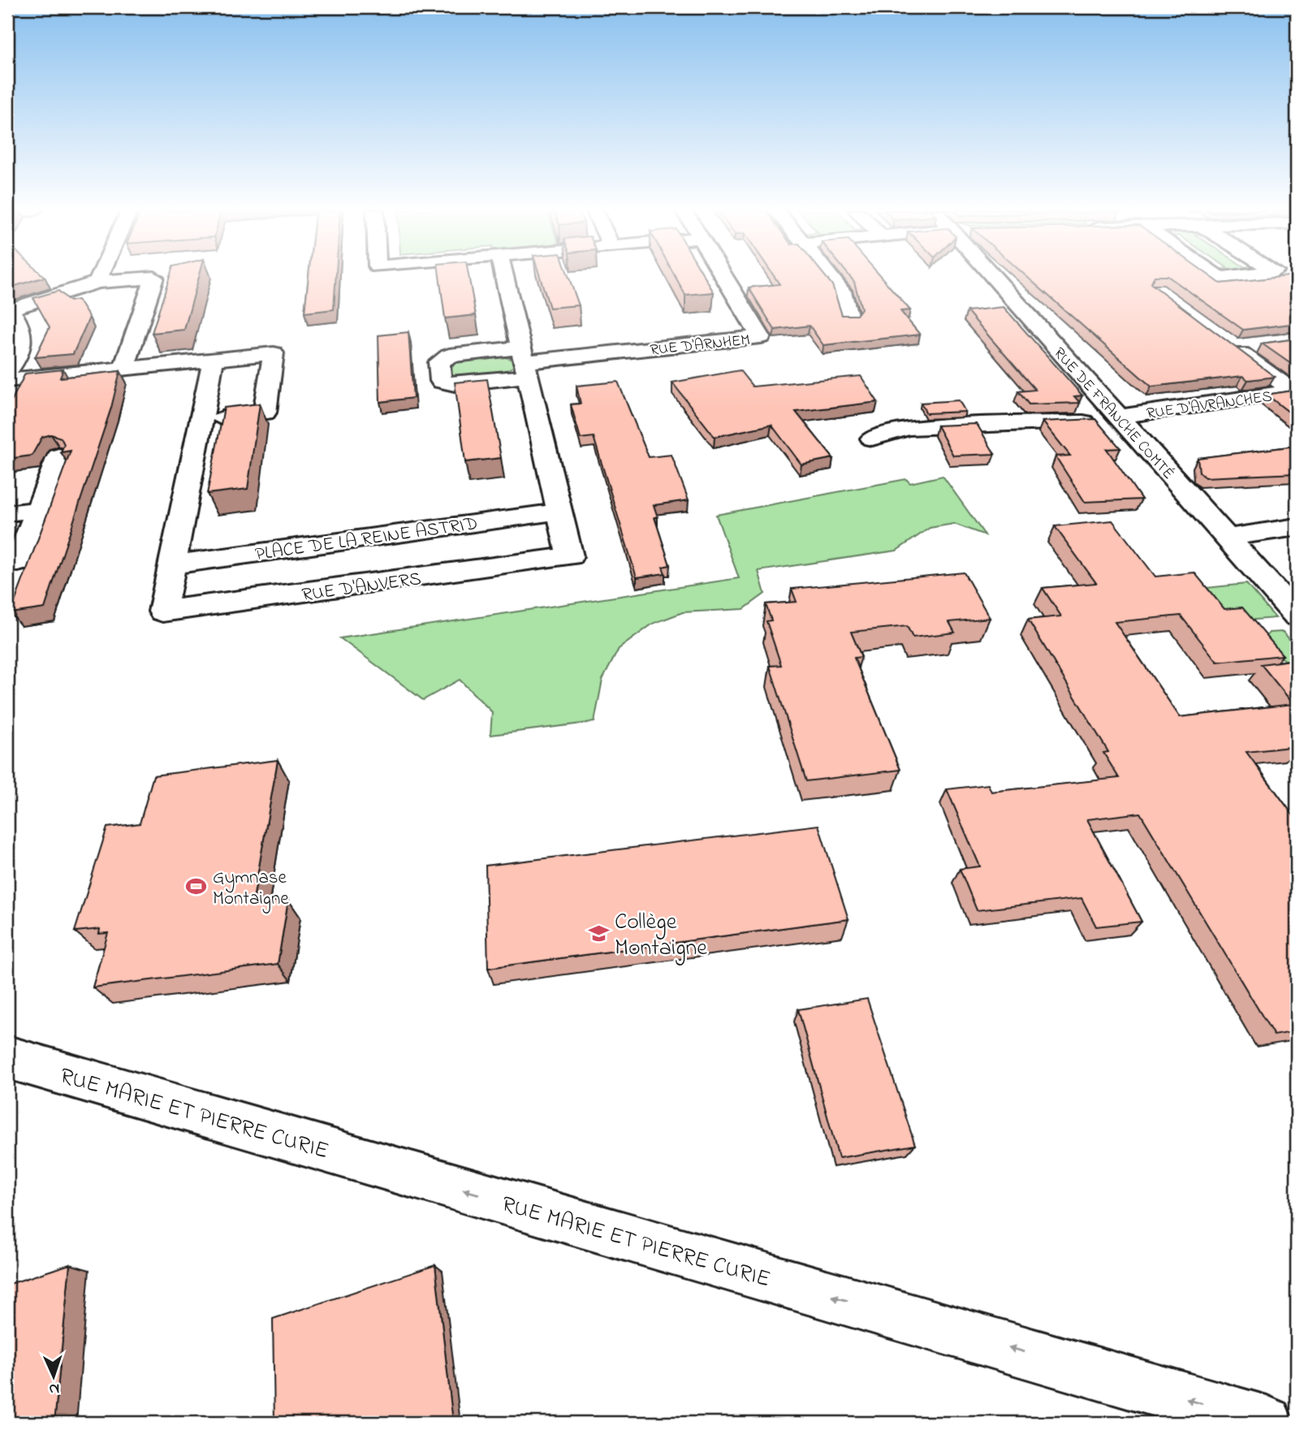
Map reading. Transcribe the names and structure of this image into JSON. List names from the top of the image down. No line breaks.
{"streets":{"street":["RUE D'ARNHEM","RUE D'AVRANCHES","RUE DE FRANCHE COMTÉ","PLACE DE LA REINE ASTRID","RUE D'ANVERS","RUE MARIE ET PIERRE CURIE"]},"crossings":[["RUE D'ARNHEM","RUE D'ANVERS"],["RUE D'AVRANCHES","RUE DE FRANCHE COMTÉ"],["PLACE DE LA REINE ASTRID","RUE D'ANVERS"]],"one_way":["RUE MARIE ET PIERRE CURIE"],"places":{"sports":["Gymnase Montaigne"],"school or university":["Collège Montaigne"]},"north":"bottom"}
